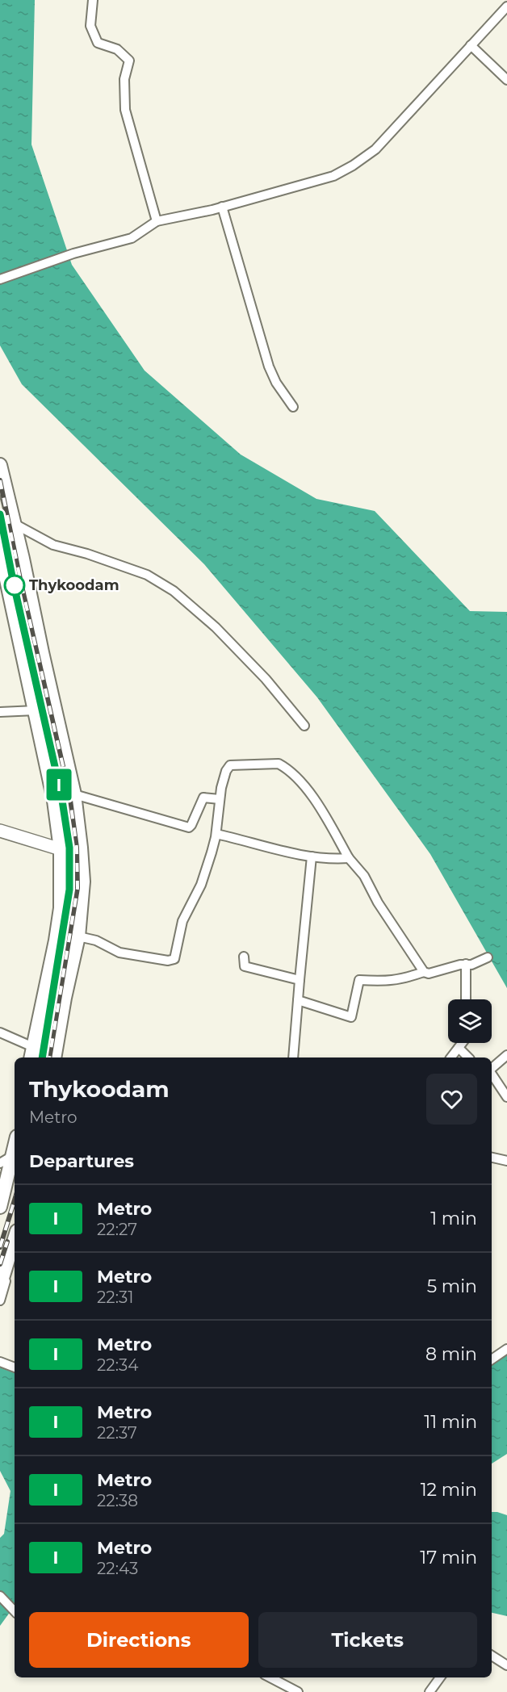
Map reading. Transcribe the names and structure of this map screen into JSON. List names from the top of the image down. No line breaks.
{"places":["Thykoodam"],"lines":["metro line I"],"page":{"on_map":"I","heading":[["Thykoodam","Metro"],"Departures"],"list":[{"mark":"I","name":"Metro","note":"22:27","value":"1 min"},{"mark":"I","name":"Metro","note":"22:31","value":"5 min"},{"mark":"I","name":"Metro","note":"22:34","value":"8 min"},{"mark":"I","name":"Metro","note":"22:37","value":"11 min"},{"mark":"I","name":"Metro","note":"22:38","value":"12 min"},{"mark":"I","name":"Metro","note":"22:43","value":"17 min"}],"buttons":["Directions","Tickets"]}}
